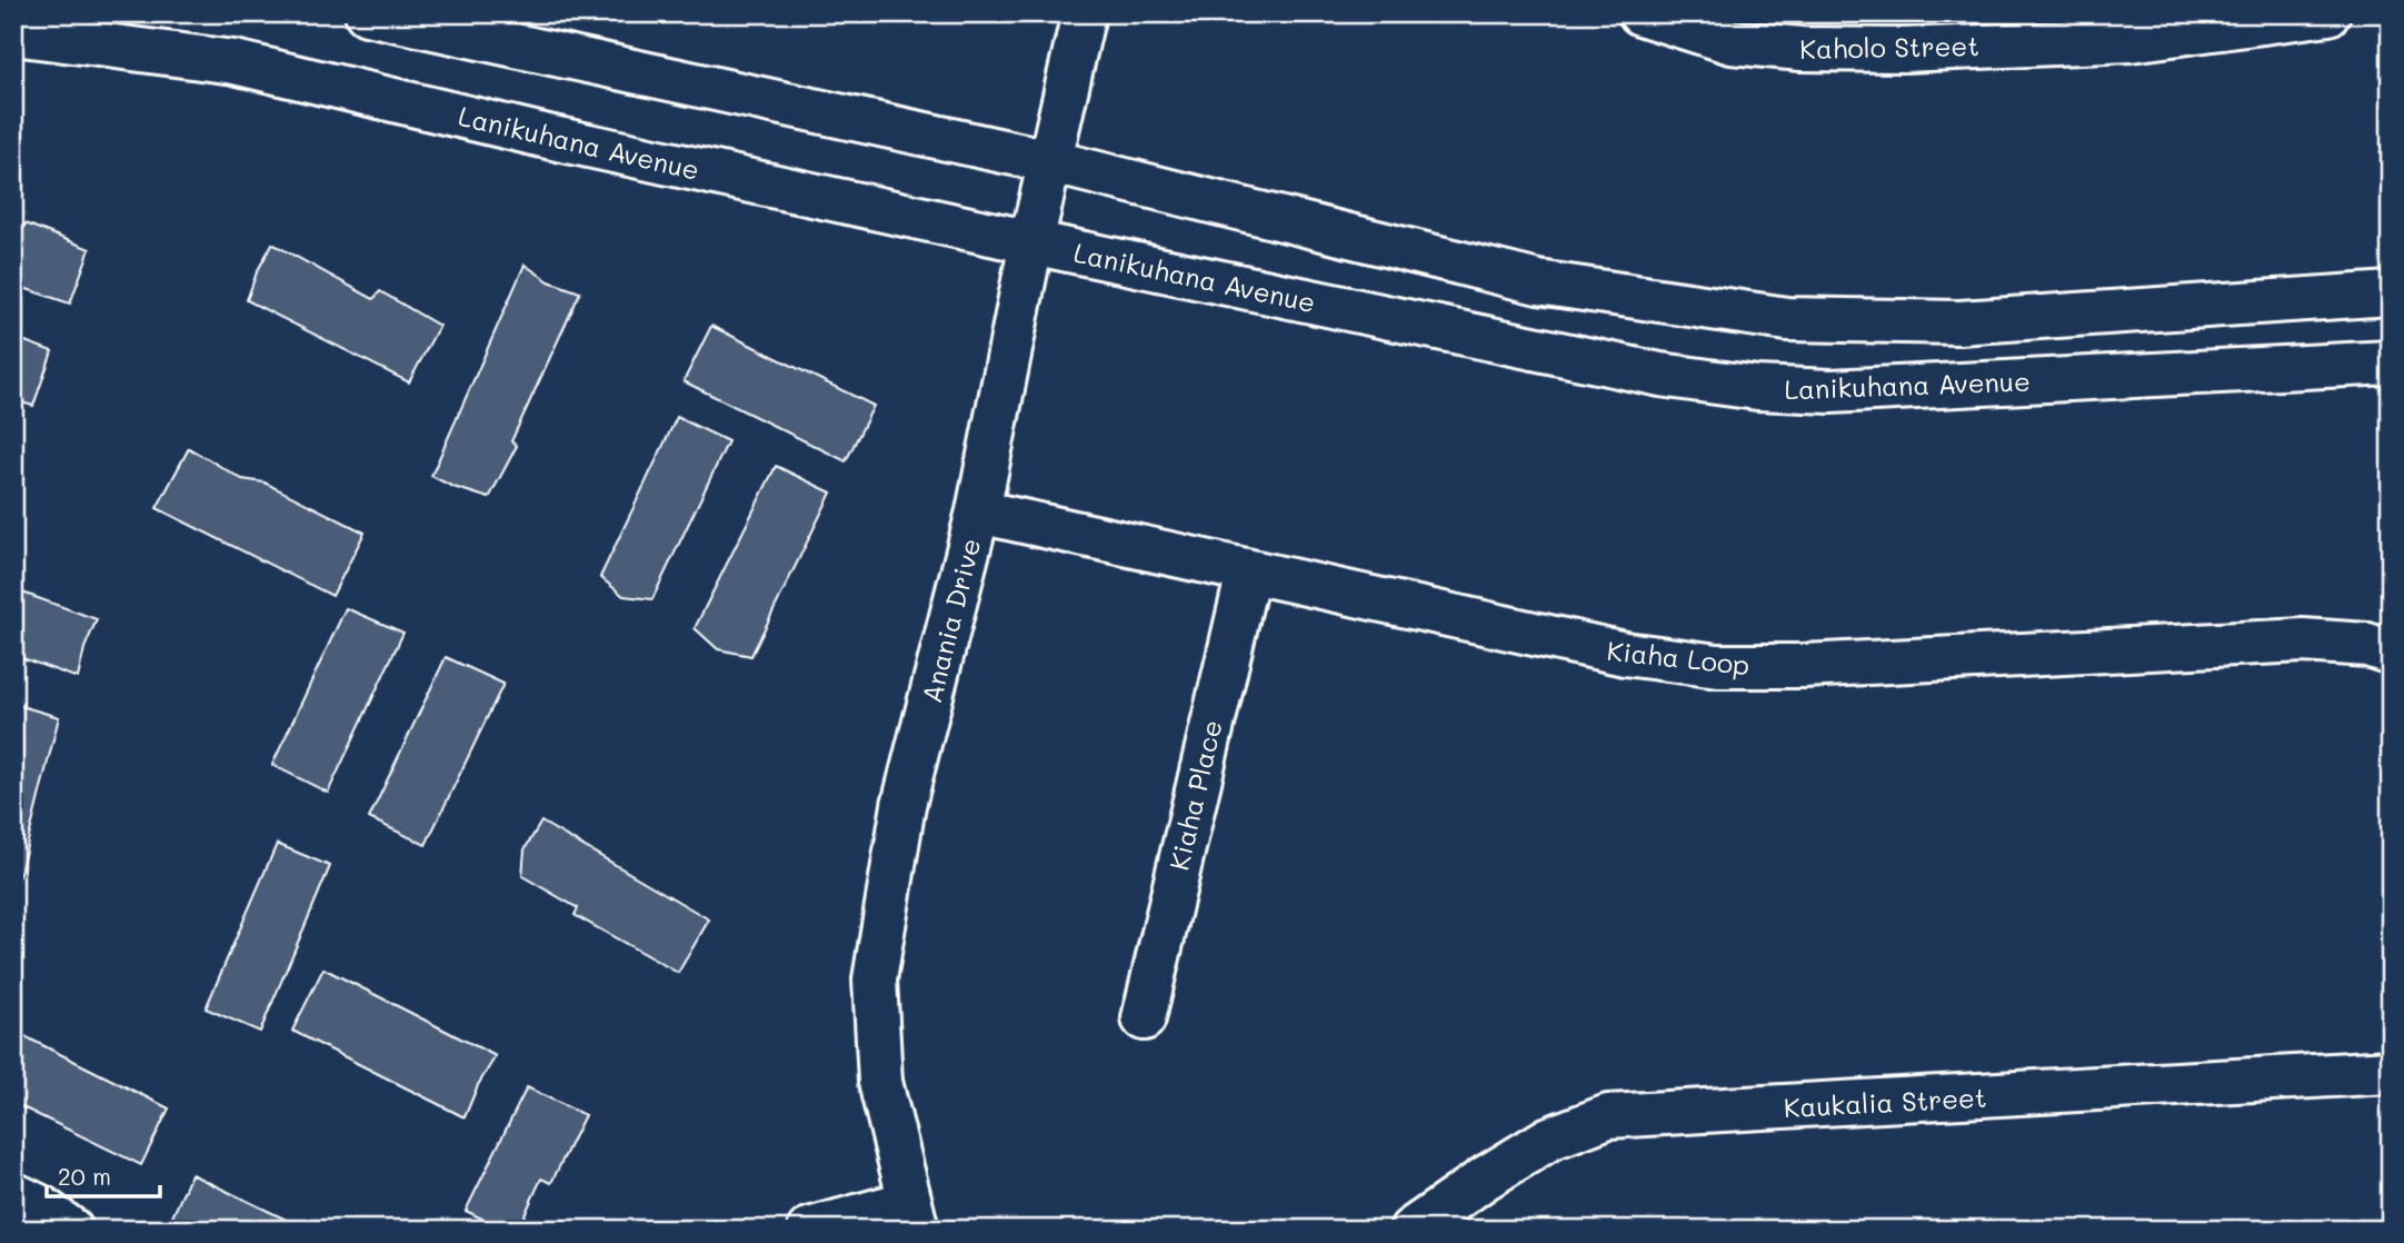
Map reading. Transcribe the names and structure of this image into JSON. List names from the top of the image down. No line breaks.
{"streets":{"street":["Kaholo Street","Lanikuhana Avenue","Anania Drive","Kiaha Loop","Kiaha Place","Kaukalia Street"]},"crossings":[["Lanikuhana Avenue","Anania Drive"],["Anania Drive","Kiaha Loop"],["Kiaha Loop","Kiaha Place"]],"scale_bar":"20 m"}
